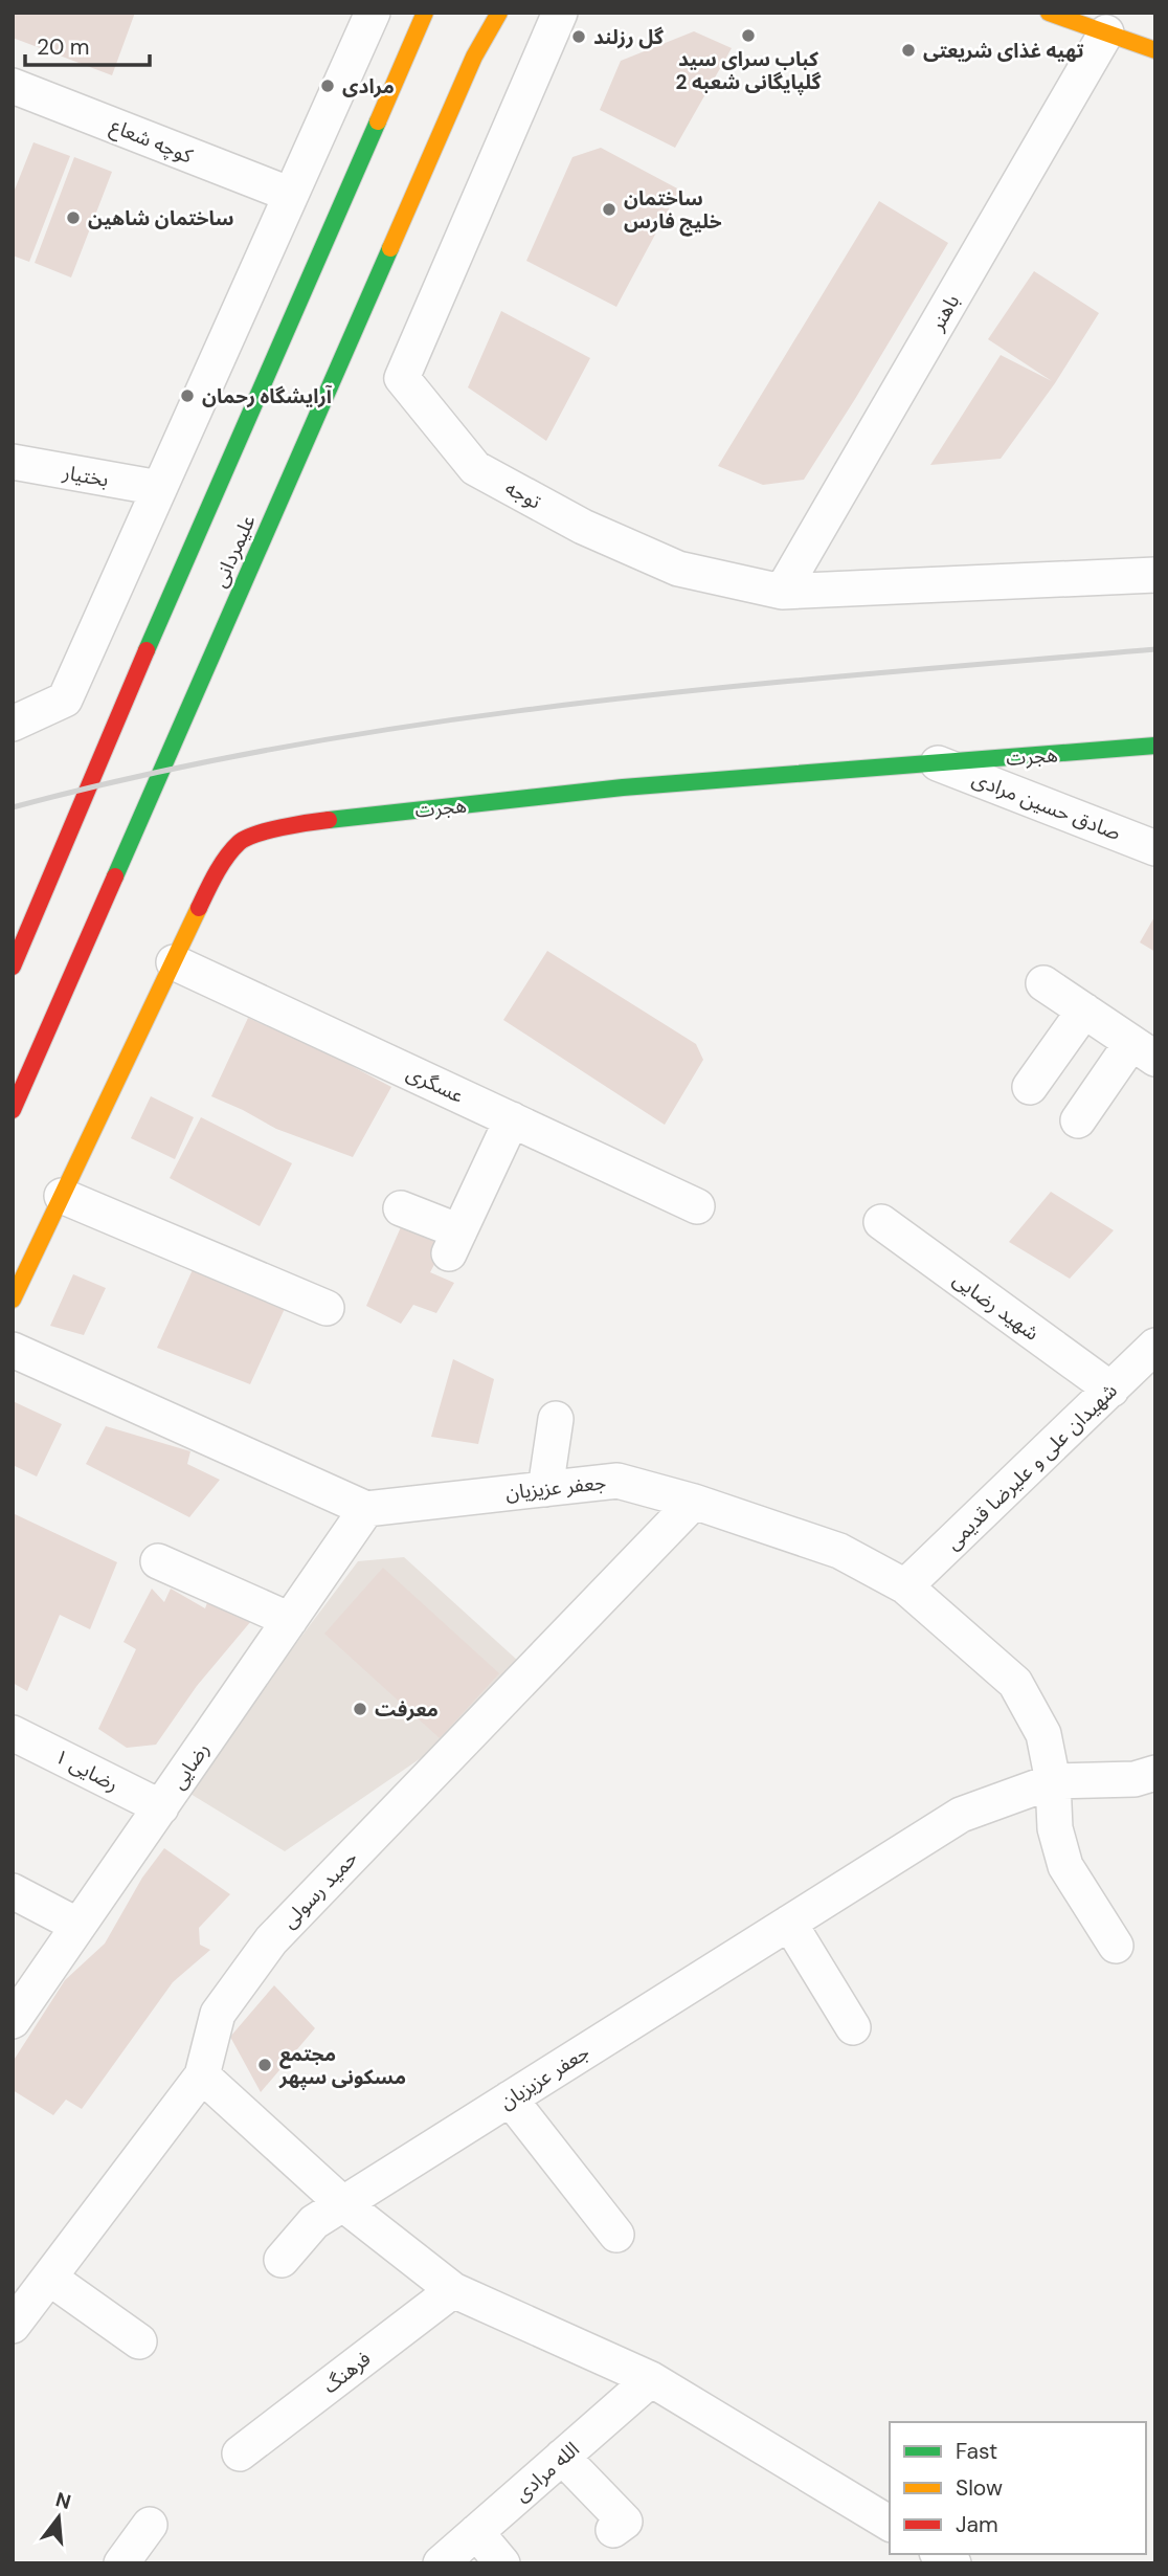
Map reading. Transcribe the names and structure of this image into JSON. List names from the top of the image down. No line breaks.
{"streets":{"street":["کوچه شعاع","باهنر","بختیار","توجه","علیمردانی","هجرت","صادق حسین مرادی","عسگری","شهید رضایی","شهیدان علی و علیرضا قدیمی","جعفر عزیزیان","رضایی","رضایی ۱","حمید رسولی","فرهنگ","الله مرادی"]},"crossings":[["باهنر","توجه"],["هجرت","صادق حسین مرادی"],["هجرت","عسگری"],["شهید رضایی","شهیدان علی و علیرضا قدیمی"],["شهیدان علی و علیرضا قدیمی","جعفر عزیزیان"],["جعفر عزیزیان","رضایی"],["جعفر عزیزیان","حمید رسولی"],["رضایی","رضایی ۱"]],"places":["کباب سرای سید گلپایگانی شعبه 2","گل رزلند","تهیه غذای شریعتی","مرادی","ساختمان خلیج فارس","ساختمان شاهین","آرایشگاه رحمان","معرفت","مجتمع مسکونی سپهر"],"legend":["Fast","Slow","Jam"],"scale_bar":"20 m","north":"top"}
